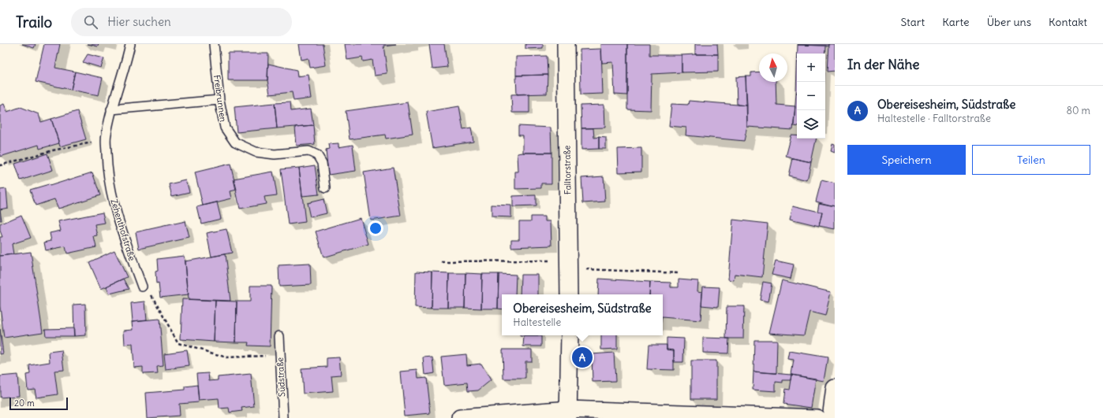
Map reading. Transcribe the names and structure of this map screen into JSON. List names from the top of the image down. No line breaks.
{"streets":{"street":["Falltorstraße"],"lane":["Freibrunnen","Zehenthofstraße","Südstraße"]},"scale_bar":"20 m","north":"top","page":{"header":"Trailo","search":"Hier suchen","nav":["Start","Karte","Über uns","Kontakt"],"heading":"In der Nähe","map_buttons":["+","−"],"list":[{"mark":"A","name":"Obereisesheim, Südstraße","note":"Haltestelle · Falltorstraße","value":"80 m"}],"buttons":["Speichern","Teilen"],"popup":["Obereisesheim, Südstraße","Haltestelle"],"pins":"A","scale":"20 m"}}
